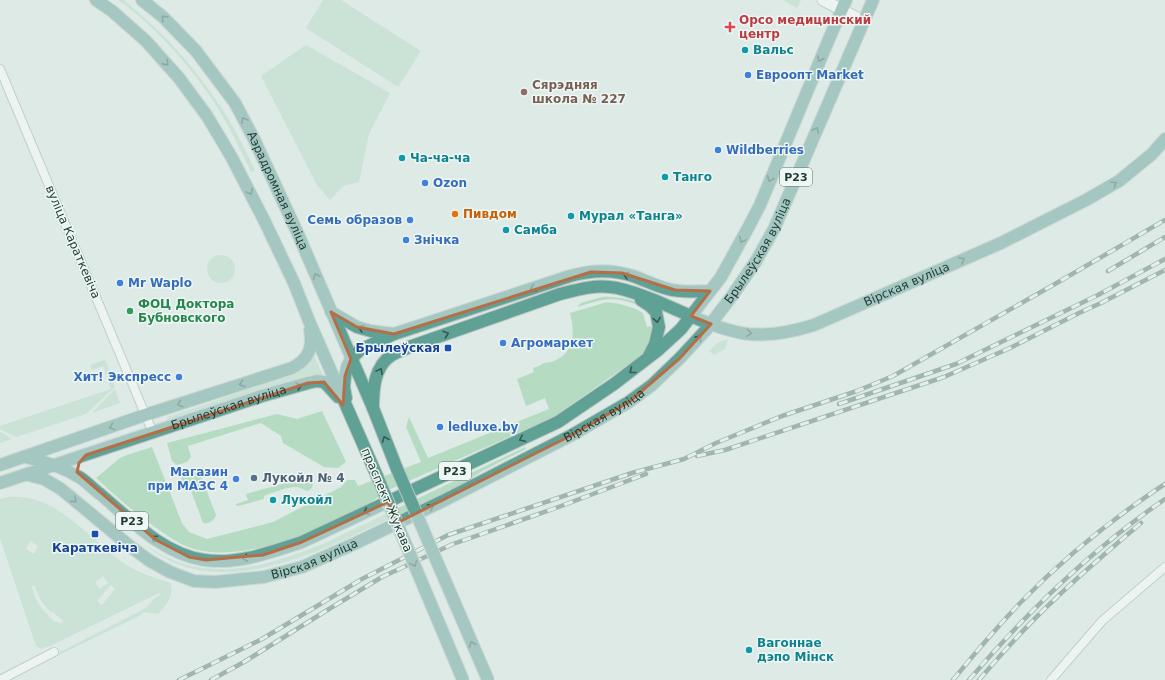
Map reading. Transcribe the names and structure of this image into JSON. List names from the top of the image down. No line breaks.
{"streets":{"main road":["Р23","Аэрадромная вуліца","Брылеўская вуліца","Вірская вуліца","праспект Жукава"],"street":["вуліца Караткевіча"]},"crossings":[["Аэрадромная вуліца","Брылеўская вуліца"],["Аэрадромная вуліца","праспект Жукава"],["вуліца Караткевіча","Брылеўская вуліца"],["Брылеўская вуліца","Вірская вуліца"],["Брылеўская вуліца","праспект Жукава"]],"places":{"health":["Орсо медицинский центр"],"other":["Вальс","Евроопт Market","Сярэдняя школа № 227","Wildberries","Ча-ча-ча","Танго","Ozon","Пивдом","Мурал «Танга»","Семь образов","Самба","Знічка","Mr Waplo","ФОЦ Доктора Бубновского","Агромаркет","Хит! Экспресс","ledluxe.by","Лукойл № 4","Магазин при МАЗС 4","Лукойл","Вагоннае дэпо Мінск"],"transit":["Брылеўская","Караткевіча"]}}
